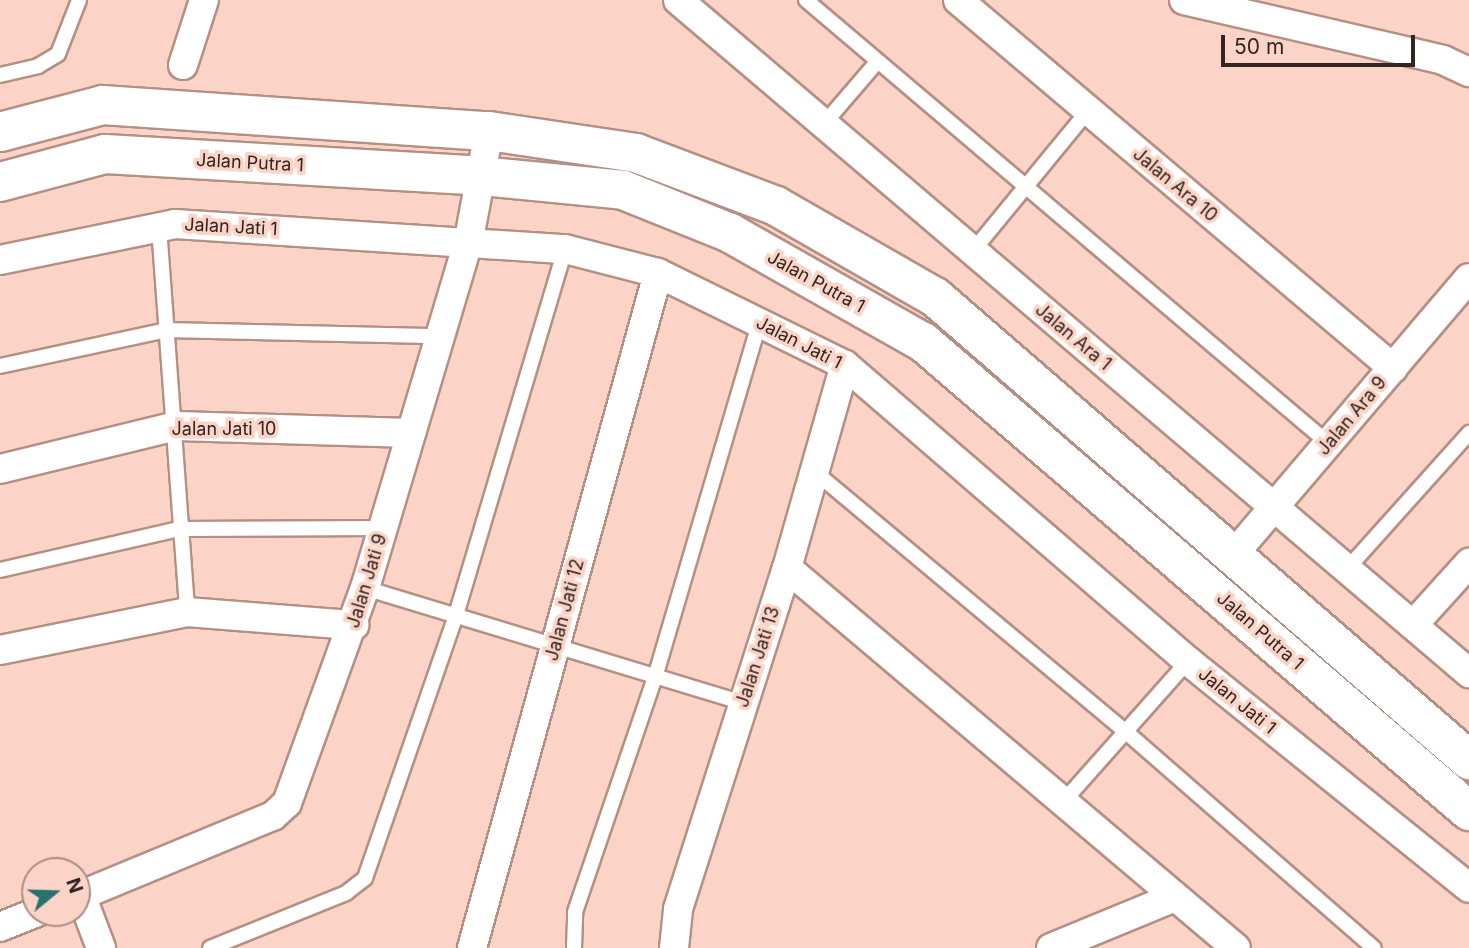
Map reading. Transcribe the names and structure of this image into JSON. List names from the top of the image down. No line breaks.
{"streets":{"main road":["Jalan Putra 1"],"street":["Jalan Ara 10","Jalan Jati 1","Jalan Ara 1","Jalan Ara 9","Jalan Jati 10","Jalan Jati 9","Jalan Jati 12","Jalan Jati 13"]},"crossings":[["Jalan Putra 1","Jalan Jati 9"],["Jalan Ara 10","Jalan Ara 9"],["Jalan Jati 1","Jalan Jati 9"],["Jalan Jati 1","Jalan Jati 12"],["Jalan Jati 1","Jalan Jati 13"],["Jalan Ara 1","Jalan Ara 9"],["Jalan Jati 10","Jalan Jati 9"]],"scale_bar":"50 m","north":"right"}
